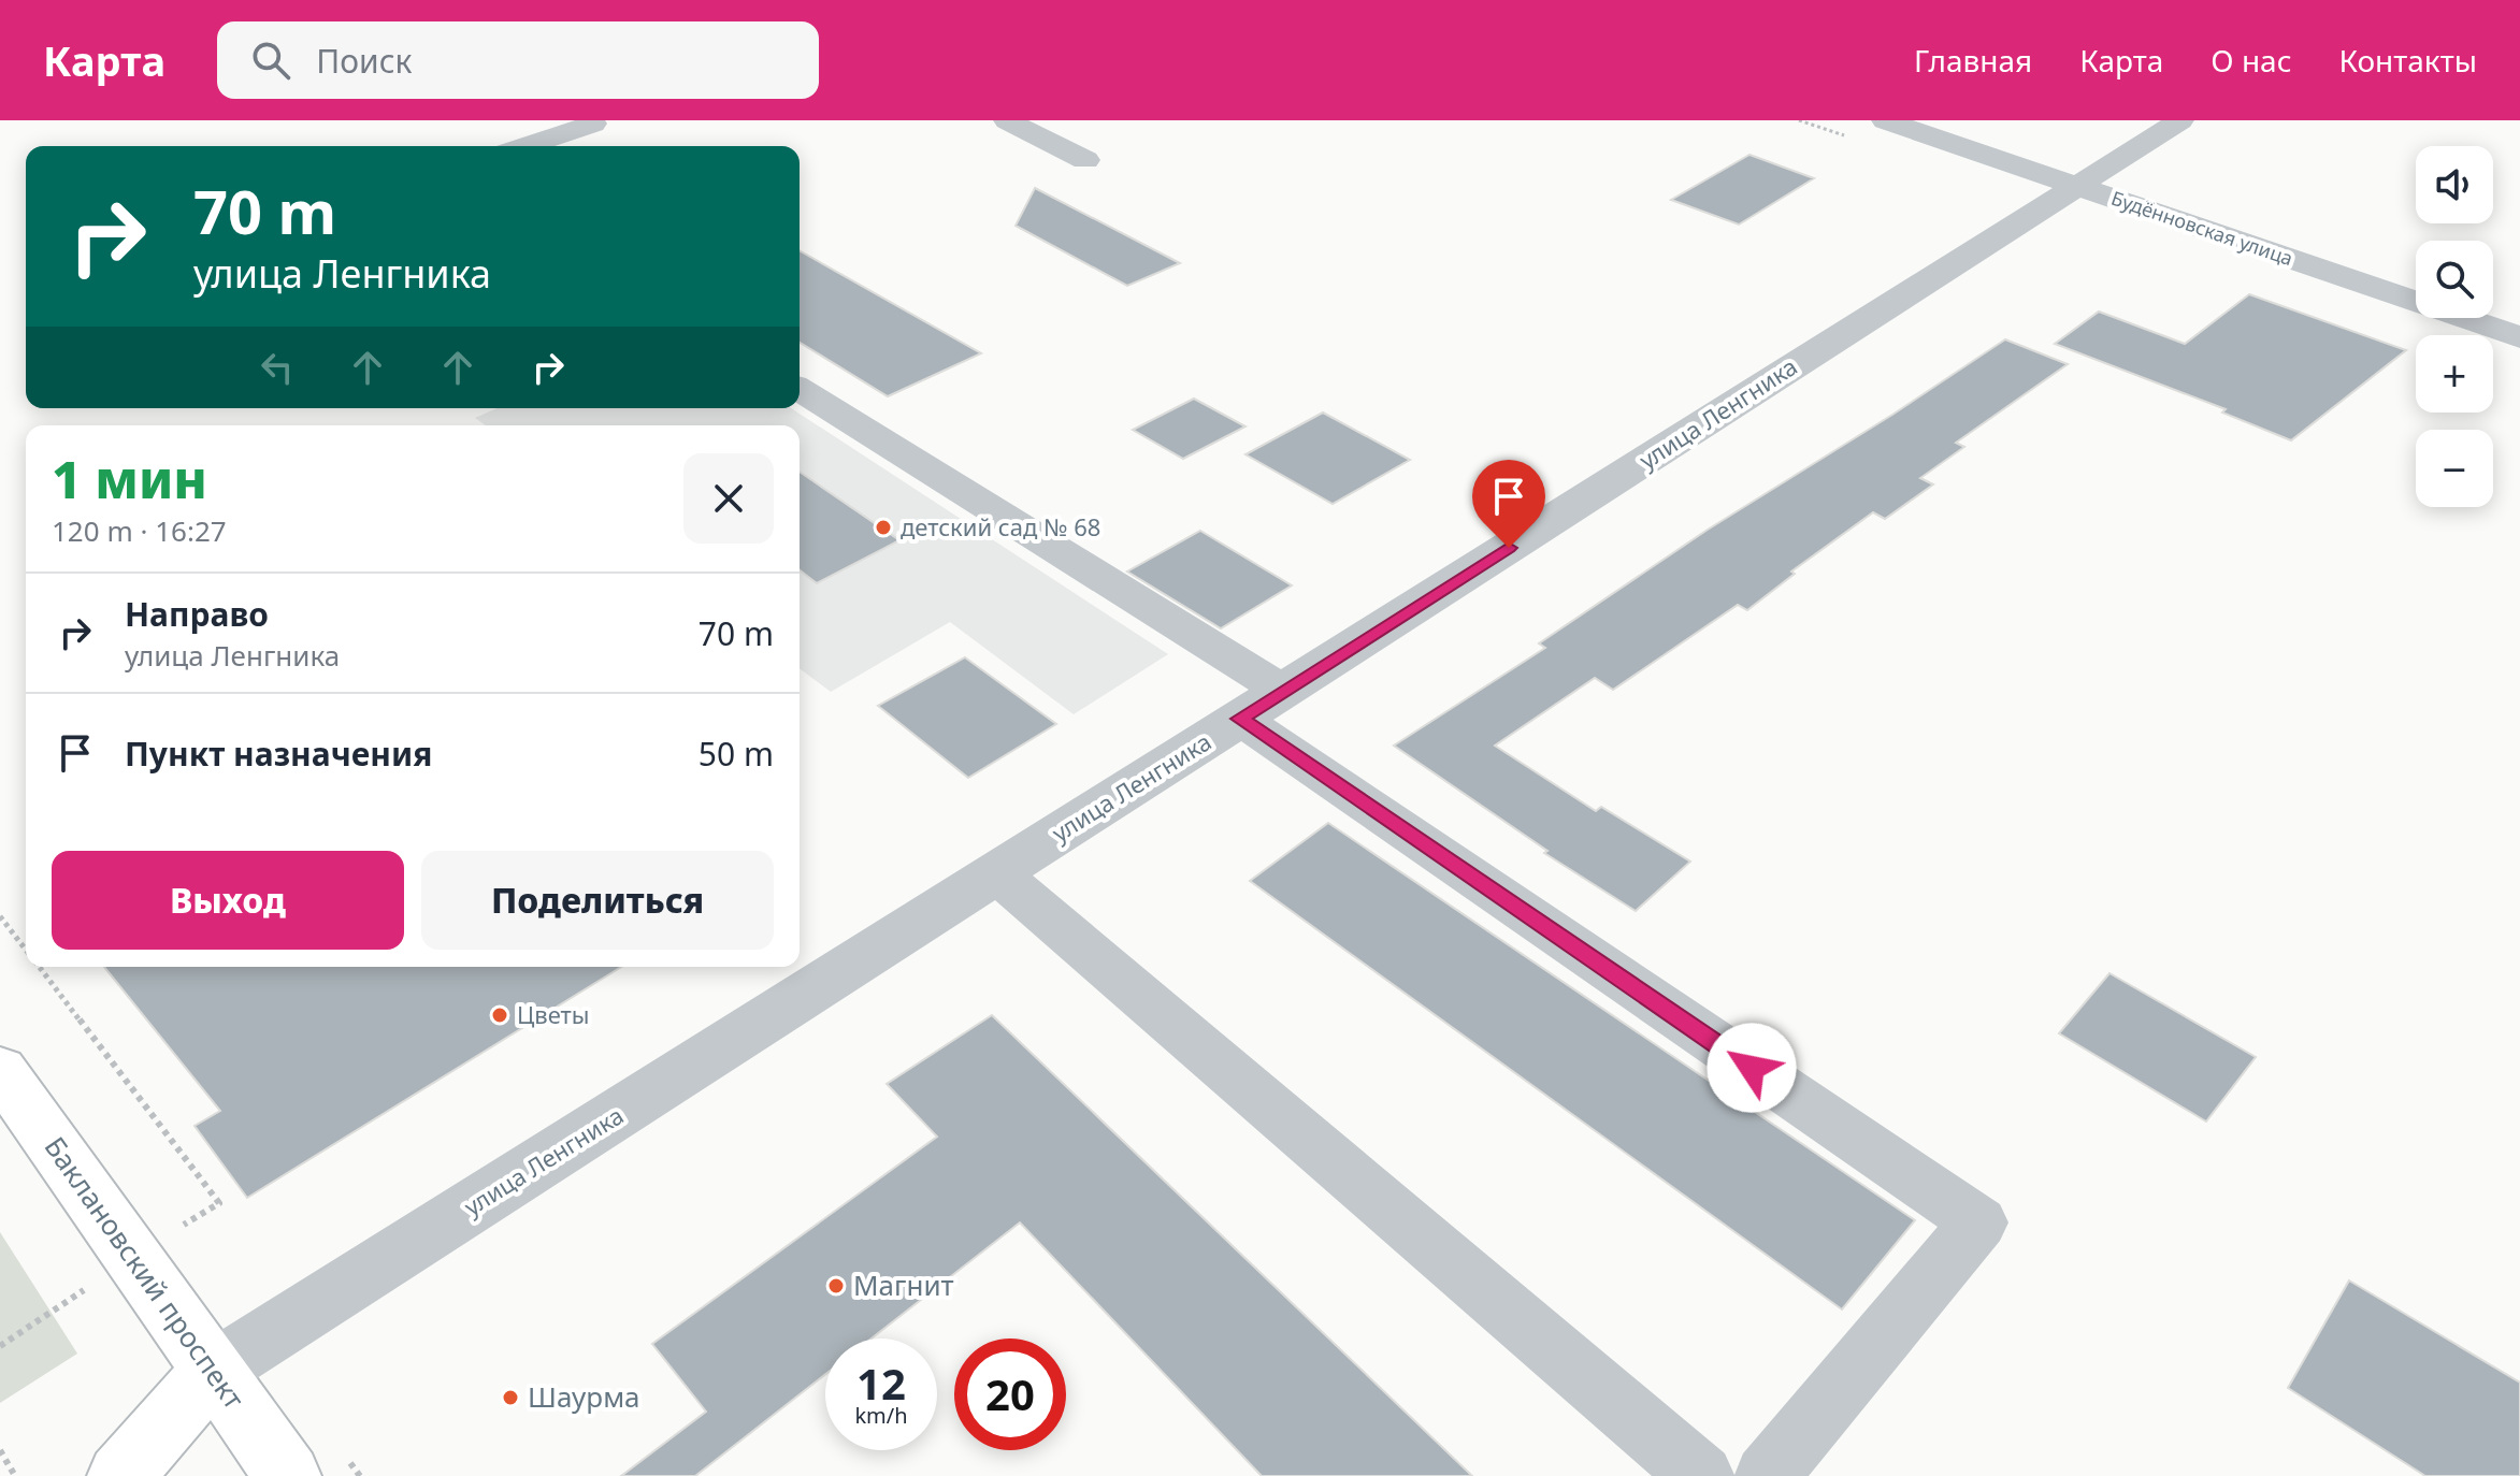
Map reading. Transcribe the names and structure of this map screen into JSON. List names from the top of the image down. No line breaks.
{"streets":{"main road":["Баклановский проспект"],"street":["Будённовская улица","улица Ленгника"]},"crossings":[["Будённовская улица","улица Ленгника"],["улица Ленгника","Баклановский проспект"]],"places":["детский сад № 68","Цветы","Магнит","Шаурма"],"page":{"header":"Карта","search":"Поиск","nav":["Главная","Карта","О нас","Контакты"],"map_buttons":["+","−"],"turn":["70 m","улица Ленгника"],"heading":["1 мин","120 m · 16:27"],"list":[{"name":"Направо","note":"улица Ленгника","value":"70 m"},{"name":"Пункт назначения","value":"50 m"}],"buttons":["Выход","Поделиться"],"speed":"12 km/h","limit":"20"}}
